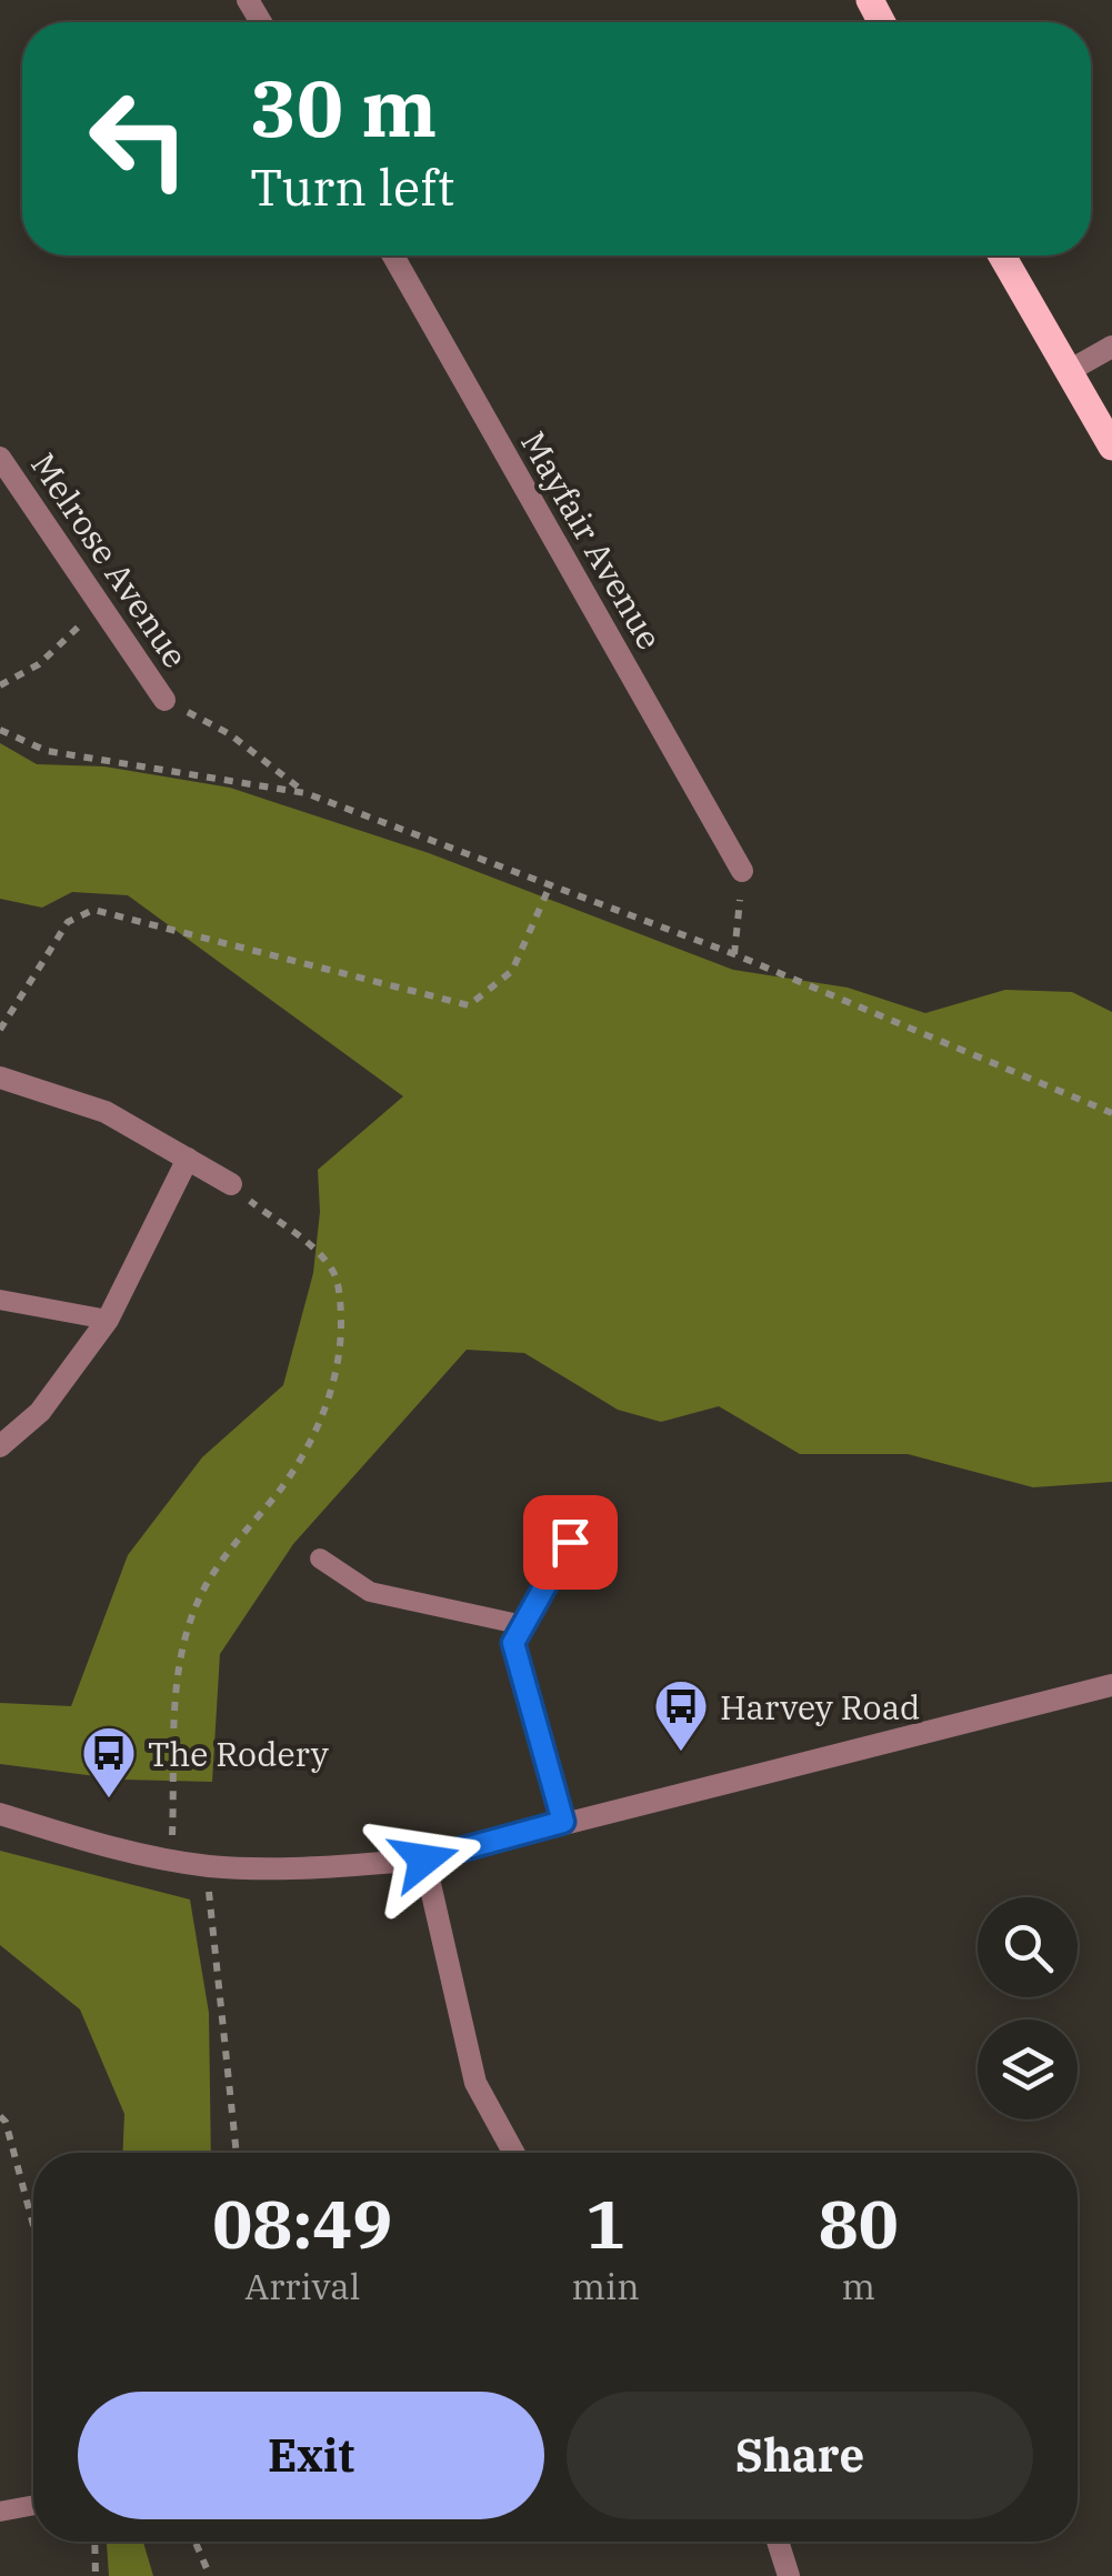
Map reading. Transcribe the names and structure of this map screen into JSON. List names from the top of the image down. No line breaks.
{"streets":{"street":["Mayfair Avenue","Melrose Avenue"]},"places":{"bus stop":["Harvey Road","The Rodery"]},"page":{"turn":["30 m","Turn left"],"eta":["08:49","Arrival","1","min","80","m"],"buttons":["Exit","Share"]}}
